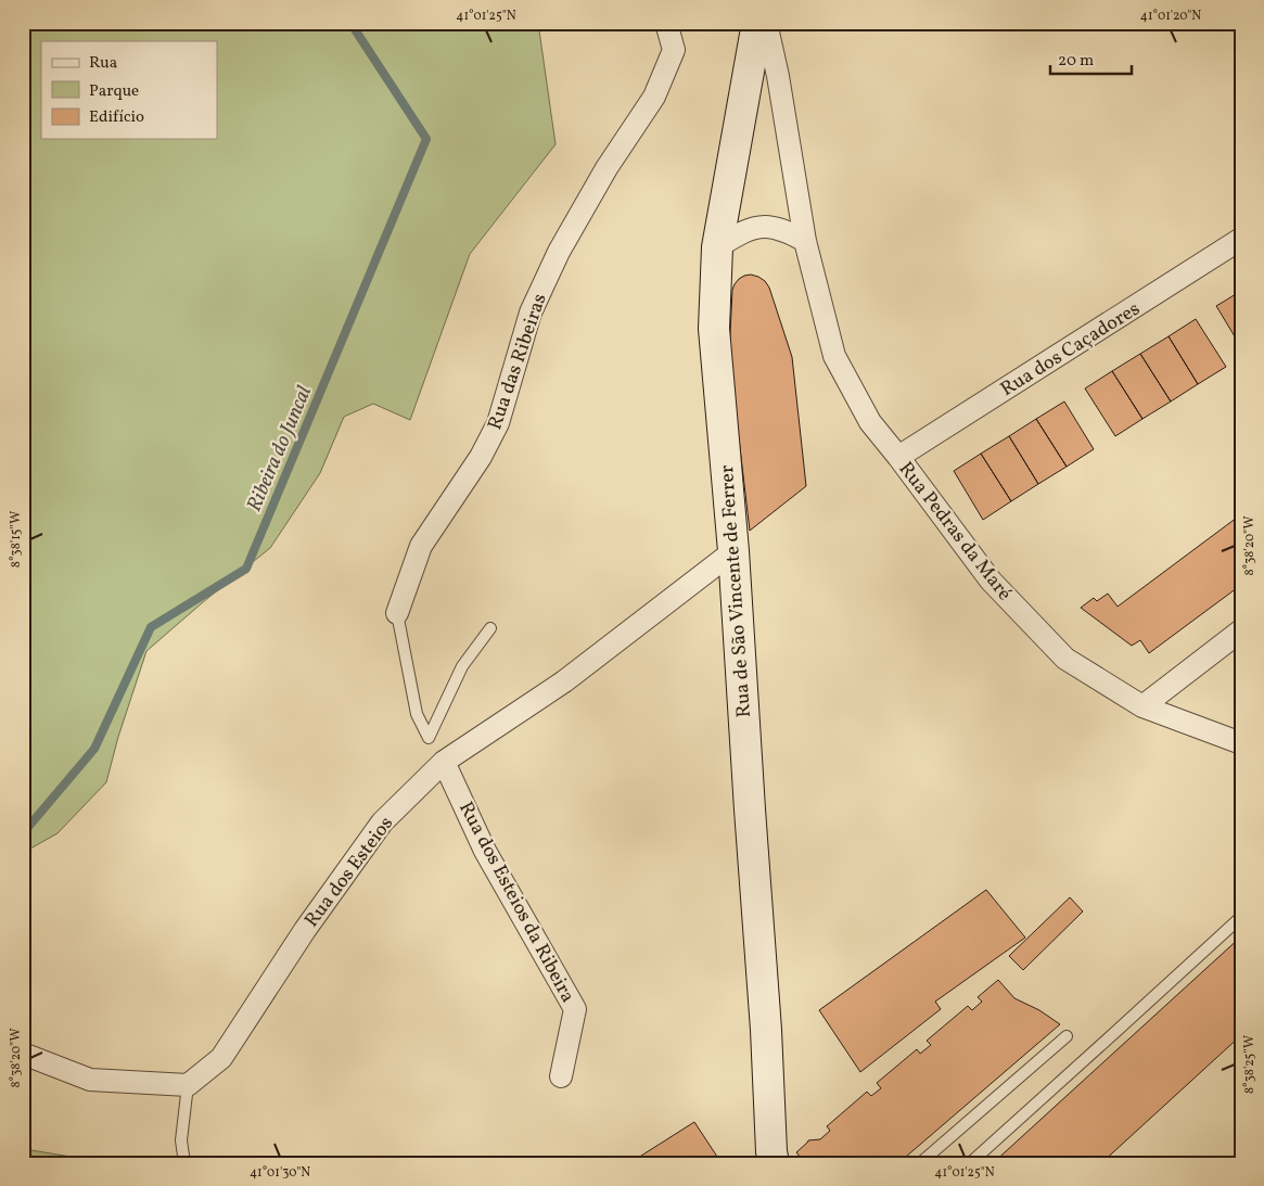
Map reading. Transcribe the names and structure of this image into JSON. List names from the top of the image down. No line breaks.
{"streets":{"street":["Rua dos Caçadores","Rua das Ribeiras","Rua Pedras da Maré","Rua de São Vincente de Ferrer","Rua dos Esteios","Rua dos Esteios da Ribeira"]},"crossings":[["Rua dos Caçadores","Rua Pedras da Maré"],["Rua de São Vincente de Ferrer","Rua dos Esteios"],["Rua dos Esteios","Rua dos Esteios da Ribeira"]],"water":["Ribeira do Juncal"],"legend":["Rua","Parque","Edifício"],"scale_bar":"20 m","coordinates":["41°01'25\"N","41°01'20\"N","8°38'15\"W","8°38'20\"W","8°38'25\"W","41°01'30\"N"]}
